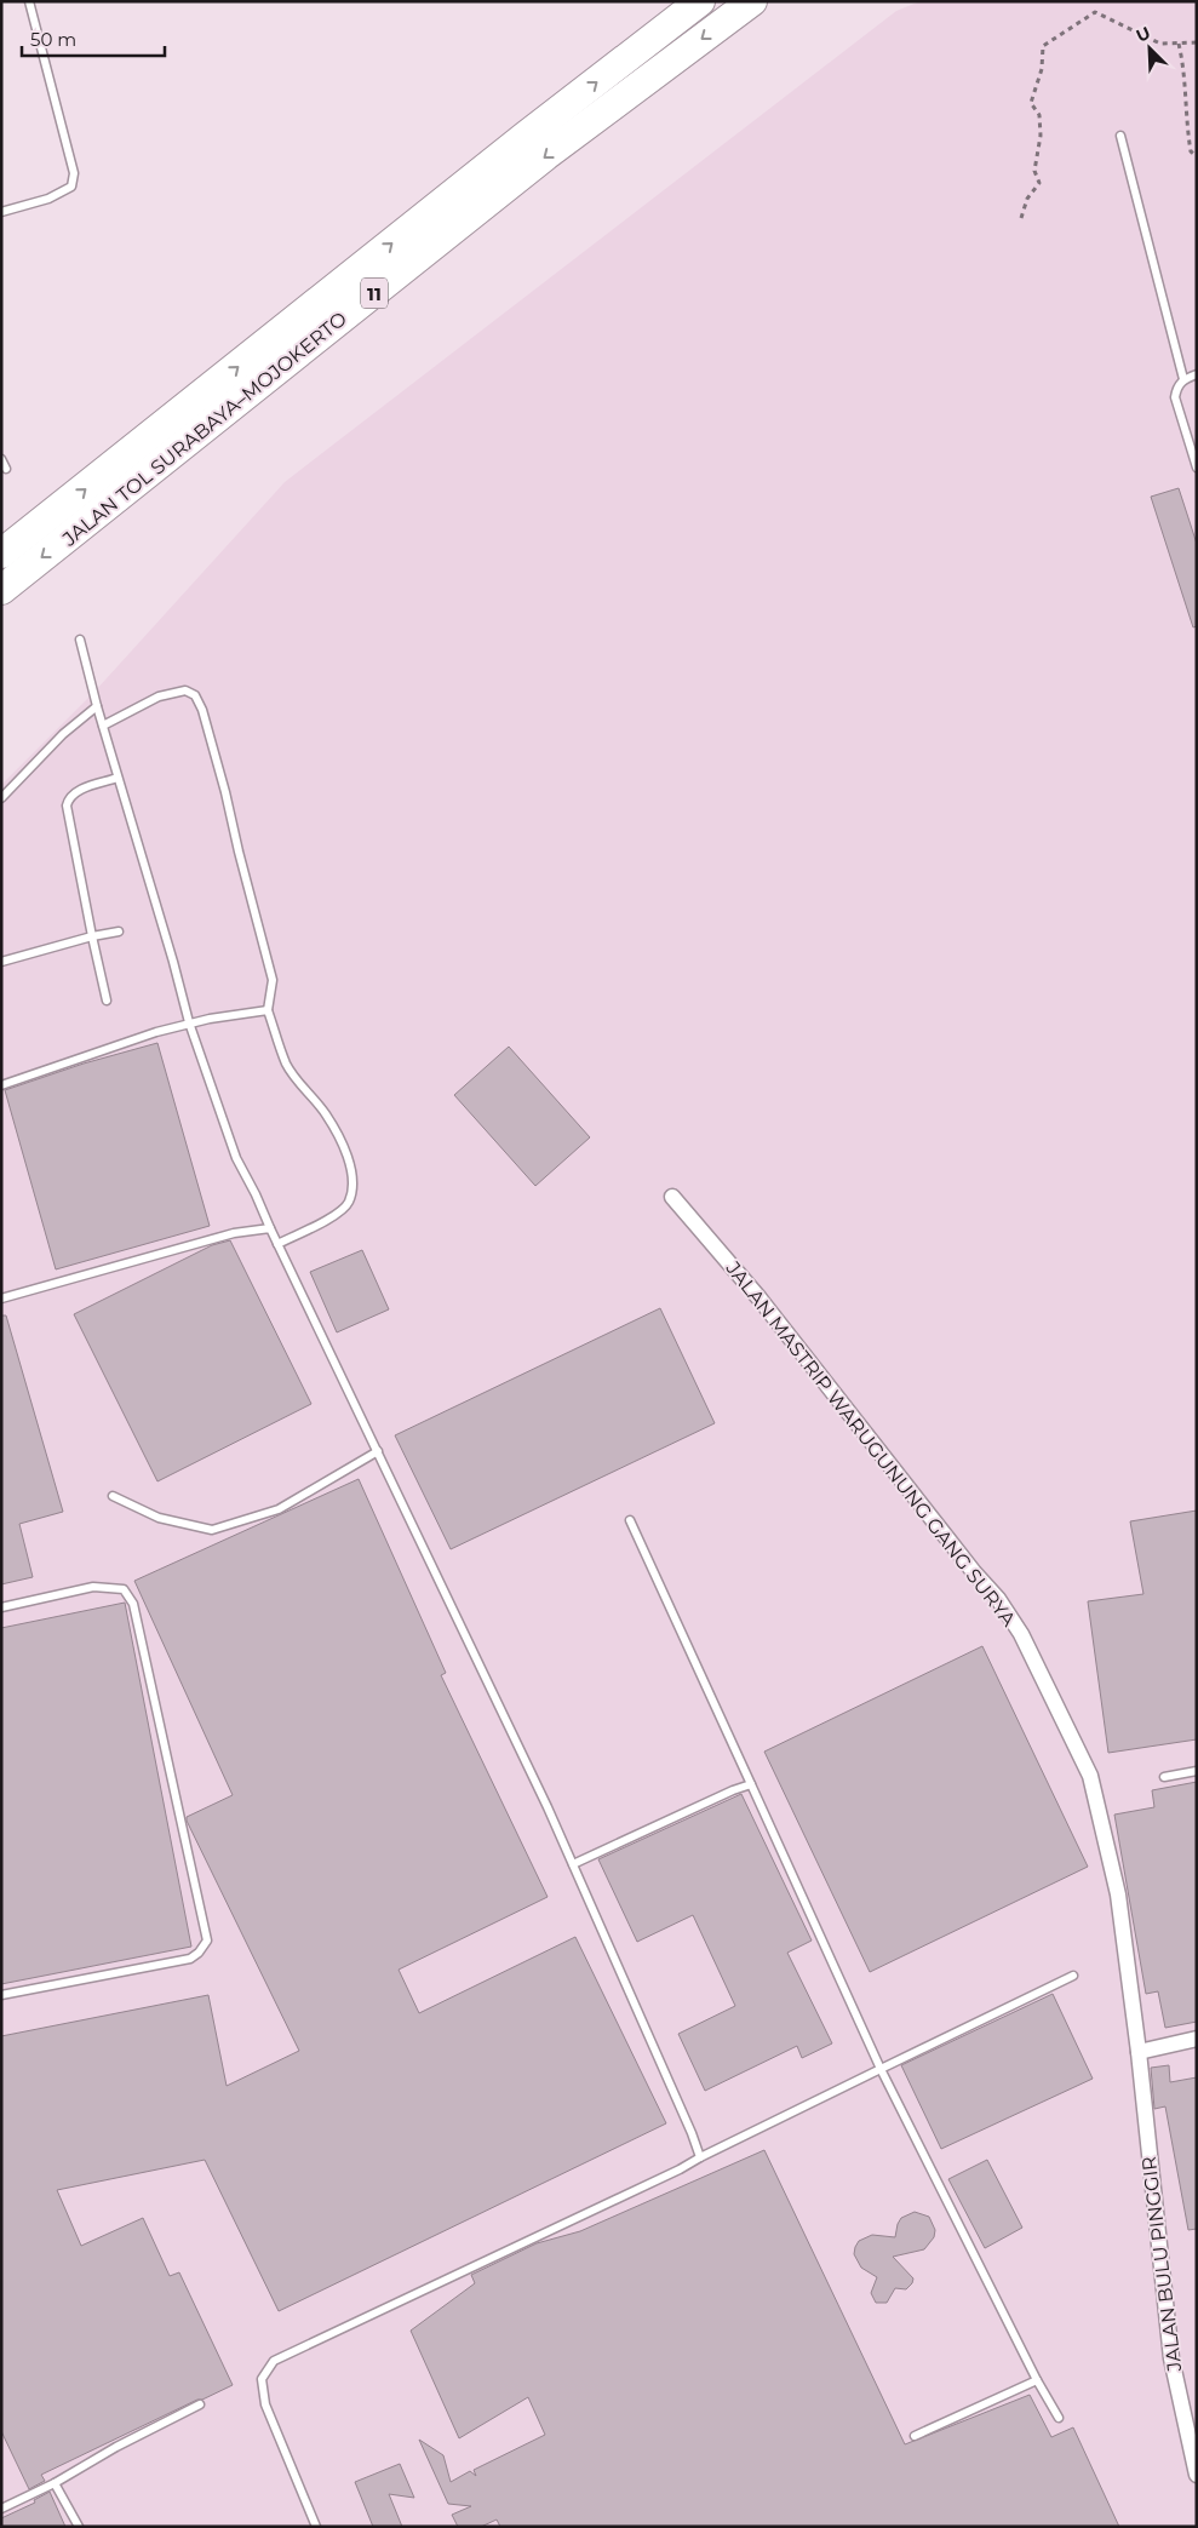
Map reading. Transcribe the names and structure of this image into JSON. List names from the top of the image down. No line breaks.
{"streets":{"highway":["11","JALAN TOL SURABAYA–MOJOKERTO"],"street":["JALAN MASTRIP WARUGUNUNG GANG SURYA","JALAN BULU PINGGIR"]},"crossings":[["JALAN MASTRIP WARUGUNUNG GANG SURYA","JALAN BULU PINGGIR"]],"scale_bar":"50 m","north":"top left"}
